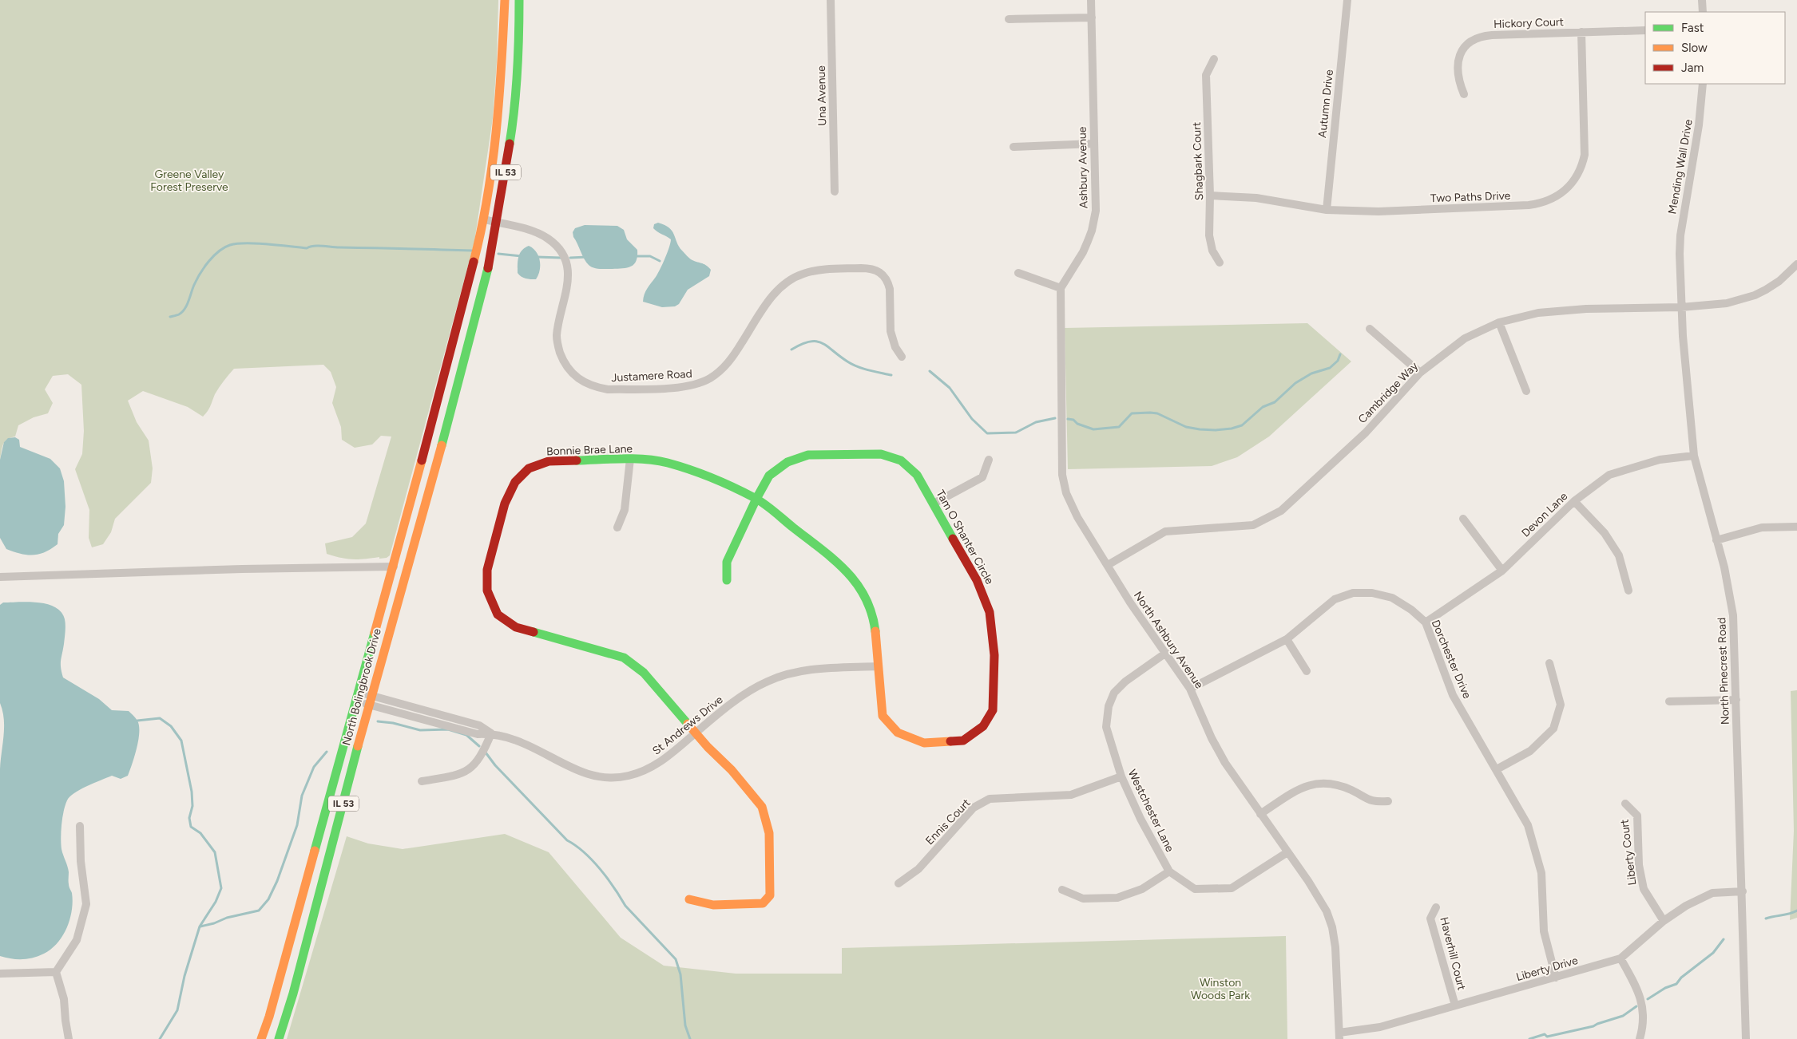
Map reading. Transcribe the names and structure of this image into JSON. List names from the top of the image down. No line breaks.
{"streets":{"main road":["IL 53","Bonnie Brae Lane","Tam O Shanter Circle","North Bolingbrook Drive"],"street":["Hickory Court","Una Avenue","Autumn Drive","Shagbark Court","Mending Wall Drive","Ashbury Avenue","Two Paths Drive","Justamere Road","Cambridge Way","Devon Lane","North Ashbury Avenue","Dorchester Drive","North Pinecrest Road","St Andrews Drive","Westchester Lane","Ennis Court","Liberty Court","Haverhill Court","Liberty Drive"]},"crossings":[["Hickory Court","Two Paths Drive"],["Autumn Drive","Two Paths Drive"],["Shagbark Court","Two Paths Drive"],["Mending Wall Drive","Cambridge Way"],["Mending Wall Drive","North Pinecrest Road"],["Ashbury Avenue","North Ashbury Avenue"],["IL 53","Justamere Road"],["IL 53","North Bolingbrook Drive"],["Justamere Road","North Bolingbrook Drive"],["Cambridge Way","North Ashbury Avenue"],["Cambridge Way","North Pinecrest Road"],["Bonnie Brae Lane","Tam O Shanter Circle"],["Bonnie Brae Lane","St Andrews Drive"],["Devon Lane","Dorchester Drive"],["Devon Lane","North Pinecrest Road"],["Tam O Shanter Circle","St Andrews Drive"],["North Ashbury Avenue","Dorchester Drive"],["North Ashbury Avenue","Westchester Lane"],["North Ashbury Avenue","Liberty Drive"],["Dorchester Drive","Liberty Drive"],["North Pinecrest Road","Liberty Drive"],["North Bolingbrook Drive","St Andrews Drive"],["Westchester Lane","Ennis Court"],["Liberty Court","Liberty Drive"],["Haverhill Court","Liberty Drive"]],"parks":["Greene Valley Forest Preserve","Winston Woods Park"],"legend":["Fast","Slow","Jam"]}
